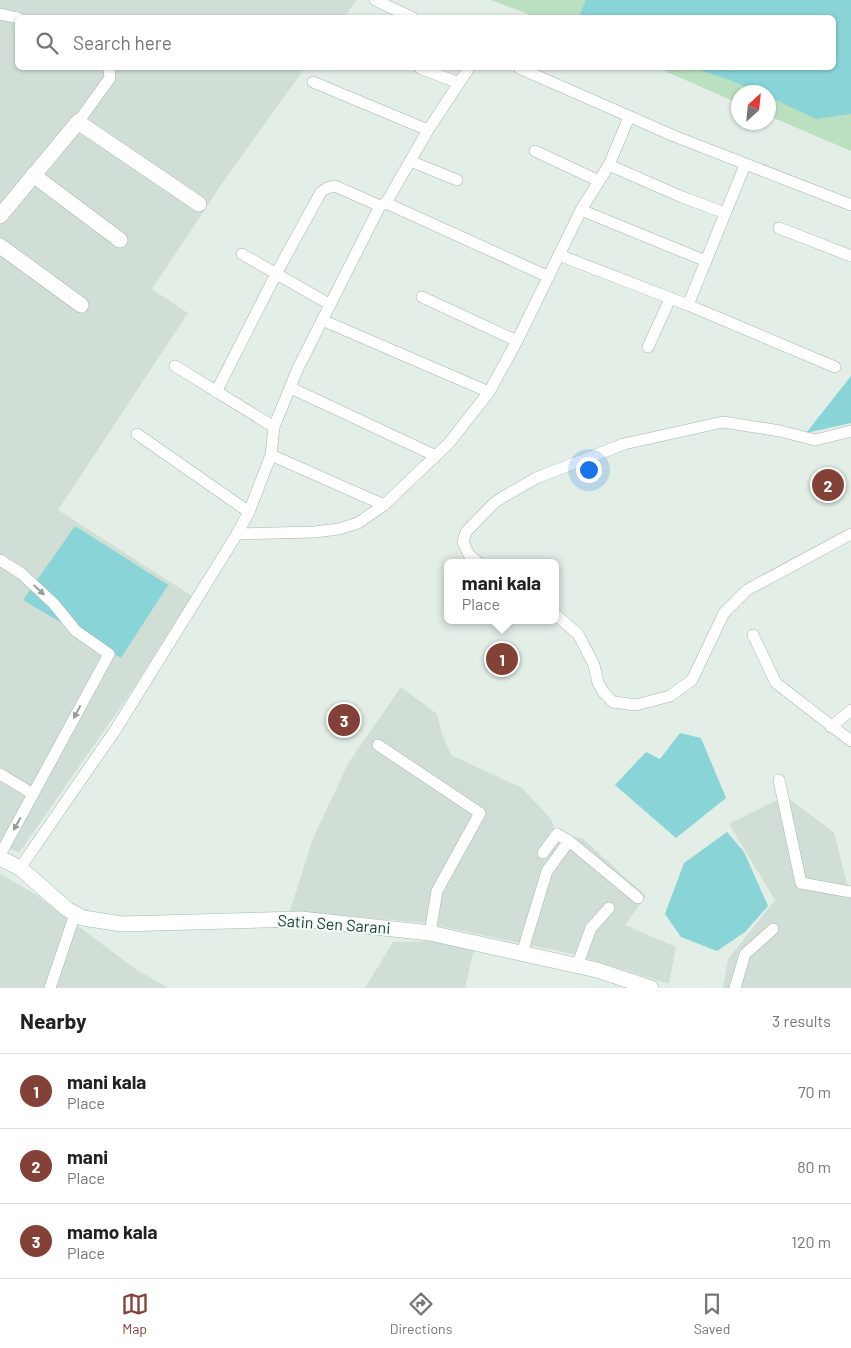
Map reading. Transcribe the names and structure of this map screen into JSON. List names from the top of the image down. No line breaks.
{"streets":{"main road":["Satin Sen Sarani"]},"north":"top right","page":{"search":"Search here","pins":["2","1","3"],"popup":["mani kala","Place"],"heading":["Nearby","3 results"],"list":[{"mark":"1","name":"mani kala","note":"Place","value":"70 m"},{"mark":"2","name":"mani","note":"Place","value":"80 m"},{"mark":"3","name":"mamo kala","note":"Place","value":"120 m"}],"nav":["Map","Directions","Saved"]}}
